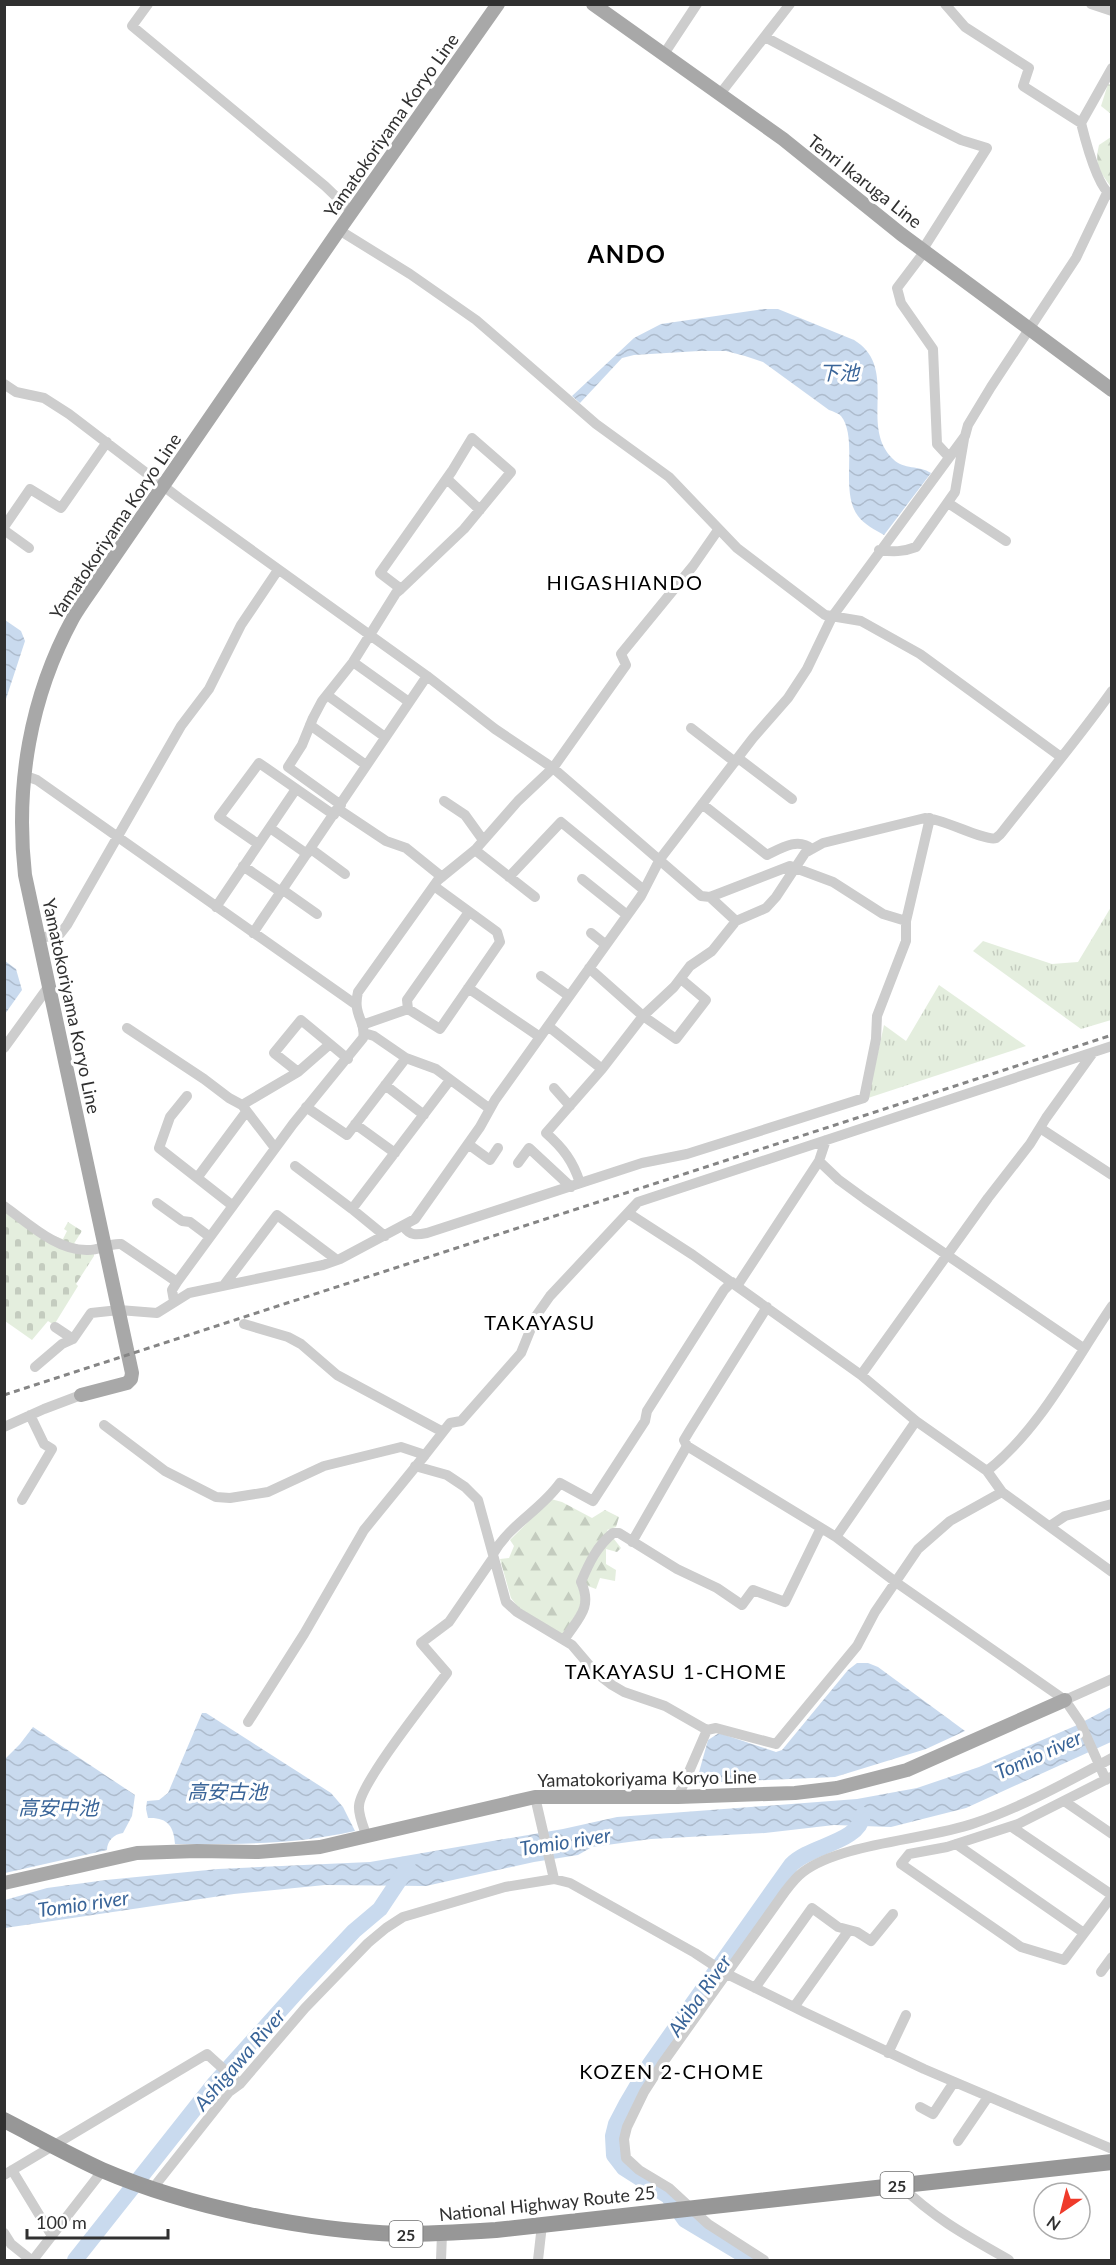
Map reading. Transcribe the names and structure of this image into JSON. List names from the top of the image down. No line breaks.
{"streets":{"highway":["25","National Highway Route 25"],"main road":["Yamatokoriyama Koryo Line","Tenri Ikaruga Line"]},"districts":["ANDO","HIGASHIANDO","TAKAYASU","TAKAYASU 1-CHOME","KOZEN 2-CHOME"],"water":["下池","Tomio river","高安古池","高安中池","Akiba River","Ashigawa River"],"scale_bar":"100 m","north":"bottom left"}
